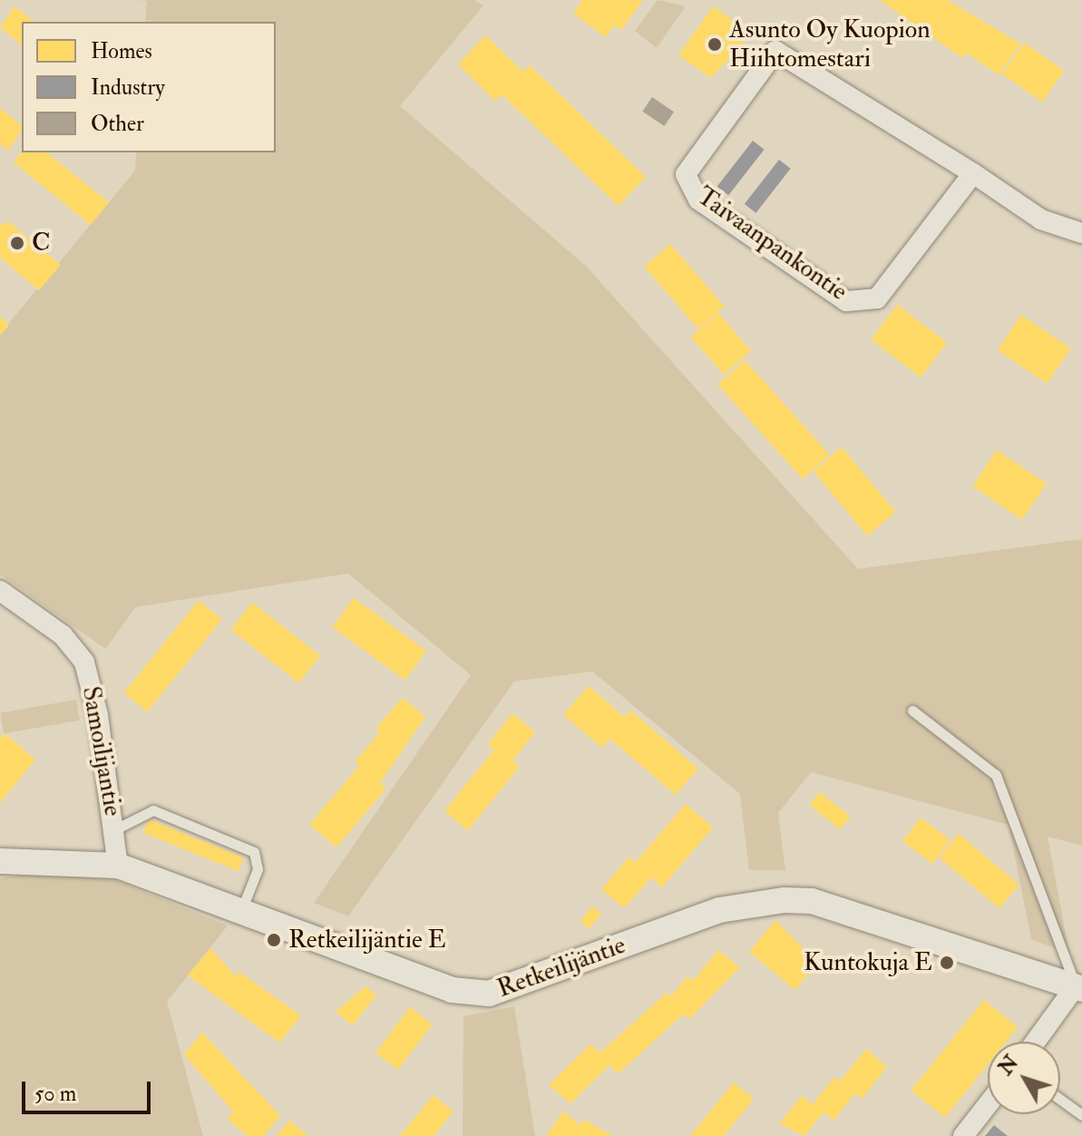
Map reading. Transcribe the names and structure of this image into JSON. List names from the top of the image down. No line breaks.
{"streets":{"street":["Taivaanpankontie","Samoilijantie","Retkeilijäntie"]},"crossings":[["Samoilijantie","Retkeilijäntie"]],"places":["Asunto Oy Kuopion Hiihtomestari","C","Retkeilijäntie E","Kuntokuja E"],"legend":["Homes","Industry","Other"],"scale_bar":"50 m","north":"top left"}
